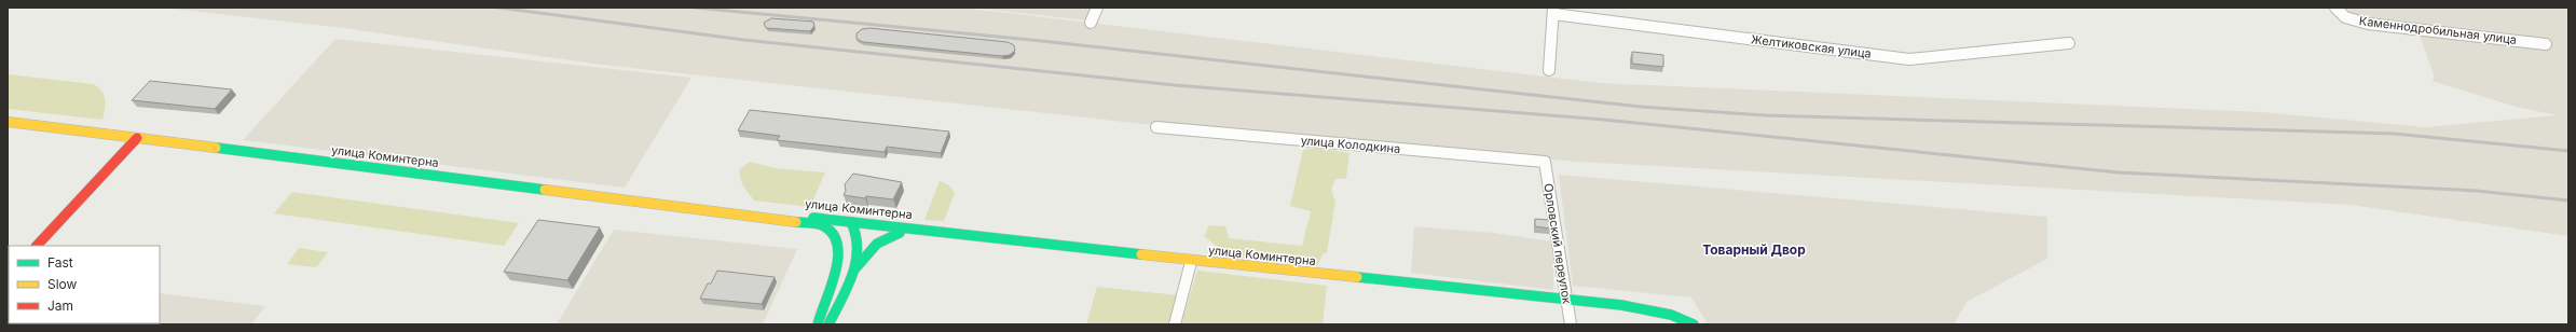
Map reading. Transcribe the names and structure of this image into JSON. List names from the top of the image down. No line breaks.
{"streets":{"main road":["улица Коминтерна"],"street":["Каменнодробильная улица","Желтиковская улица","улица Колодкина","Орловский переулок"]},"crossings":[["улица Колодкина","Орловский переулок"],["улица Коминтерна","Орловский переулок"]],"districts":["Товарный Двор"],"legend":["Fast","Slow","Jam"]}
